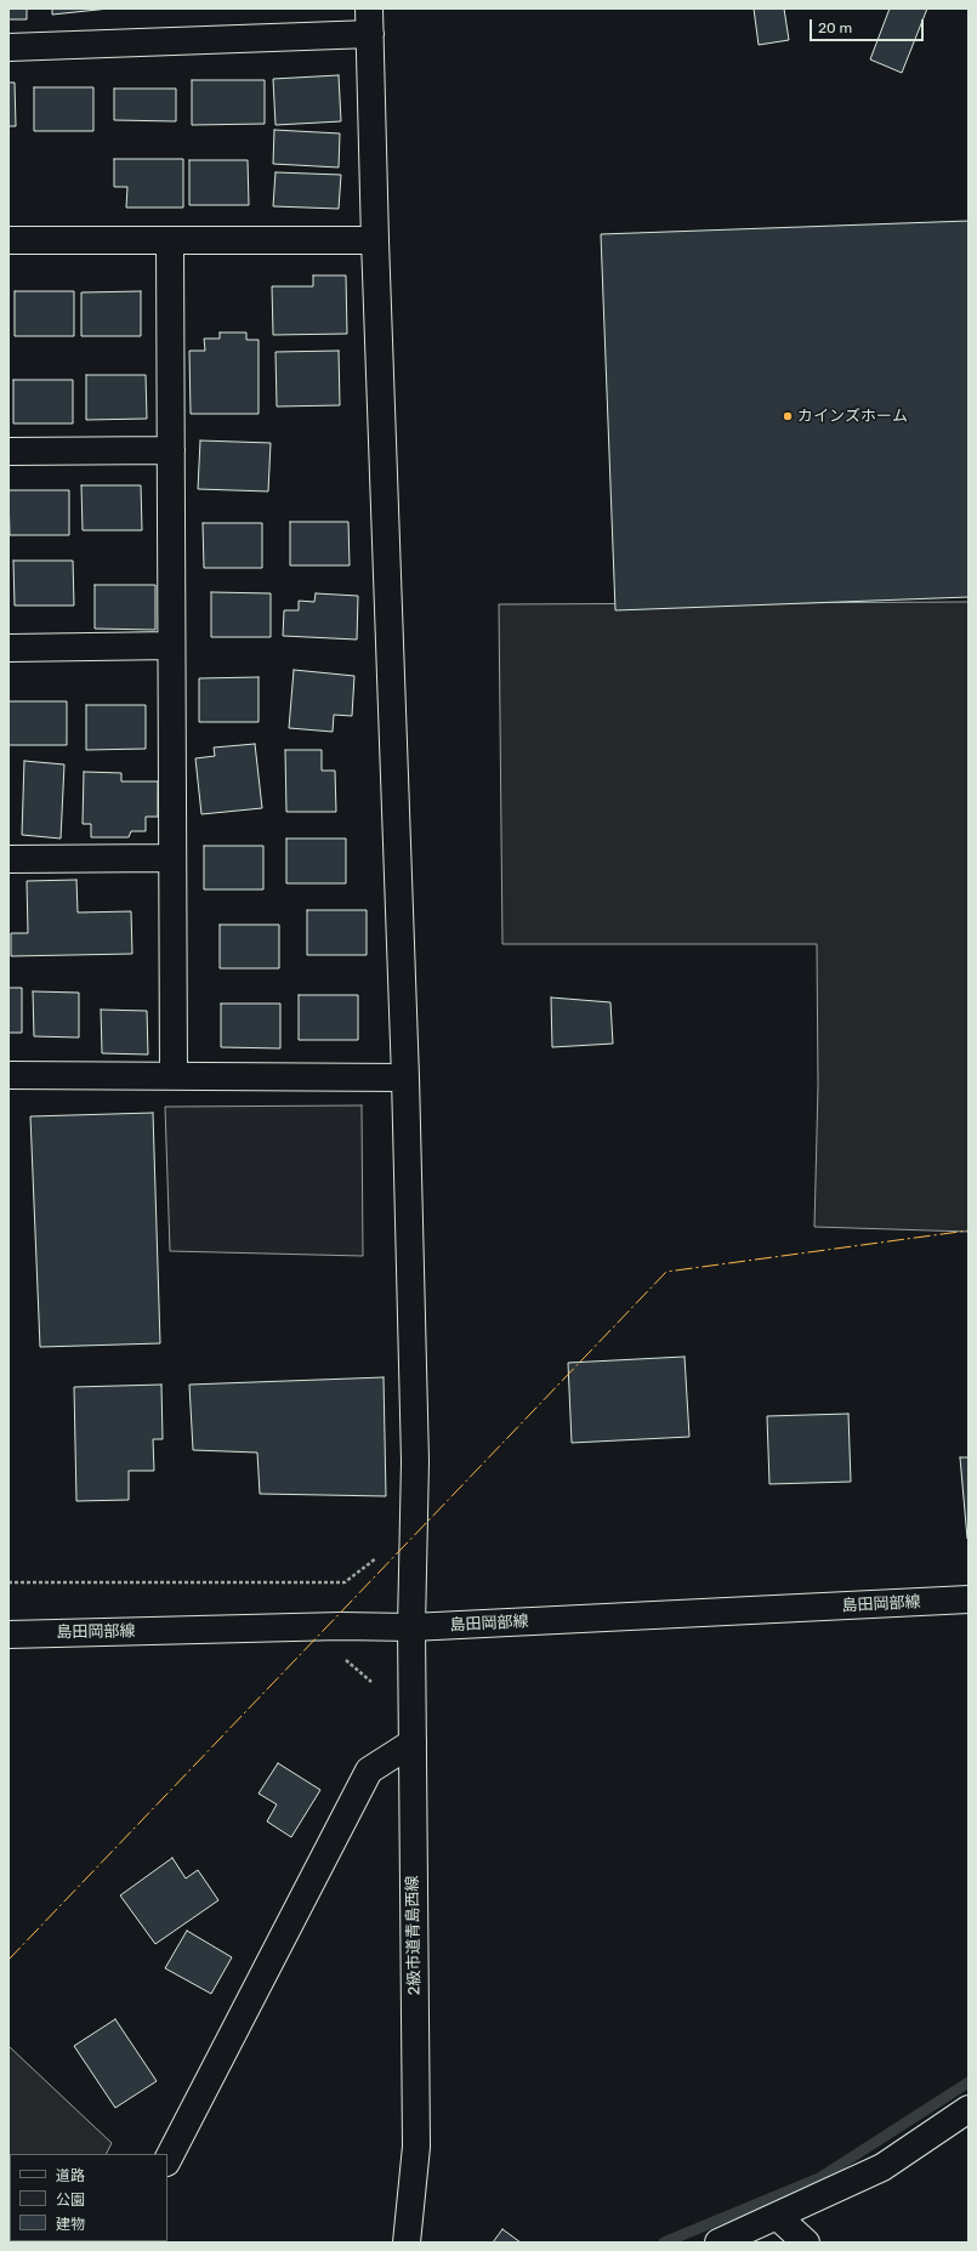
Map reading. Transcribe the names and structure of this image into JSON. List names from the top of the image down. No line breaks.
{"streets":{"street":["島田岡部線","2級市道青島西線"]},"crossings":[["島田岡部線","2級市道青島西線"]],"places":["カインズホーム"],"legend":["道路","公園","建物"],"scale_bar":"20 m"}
